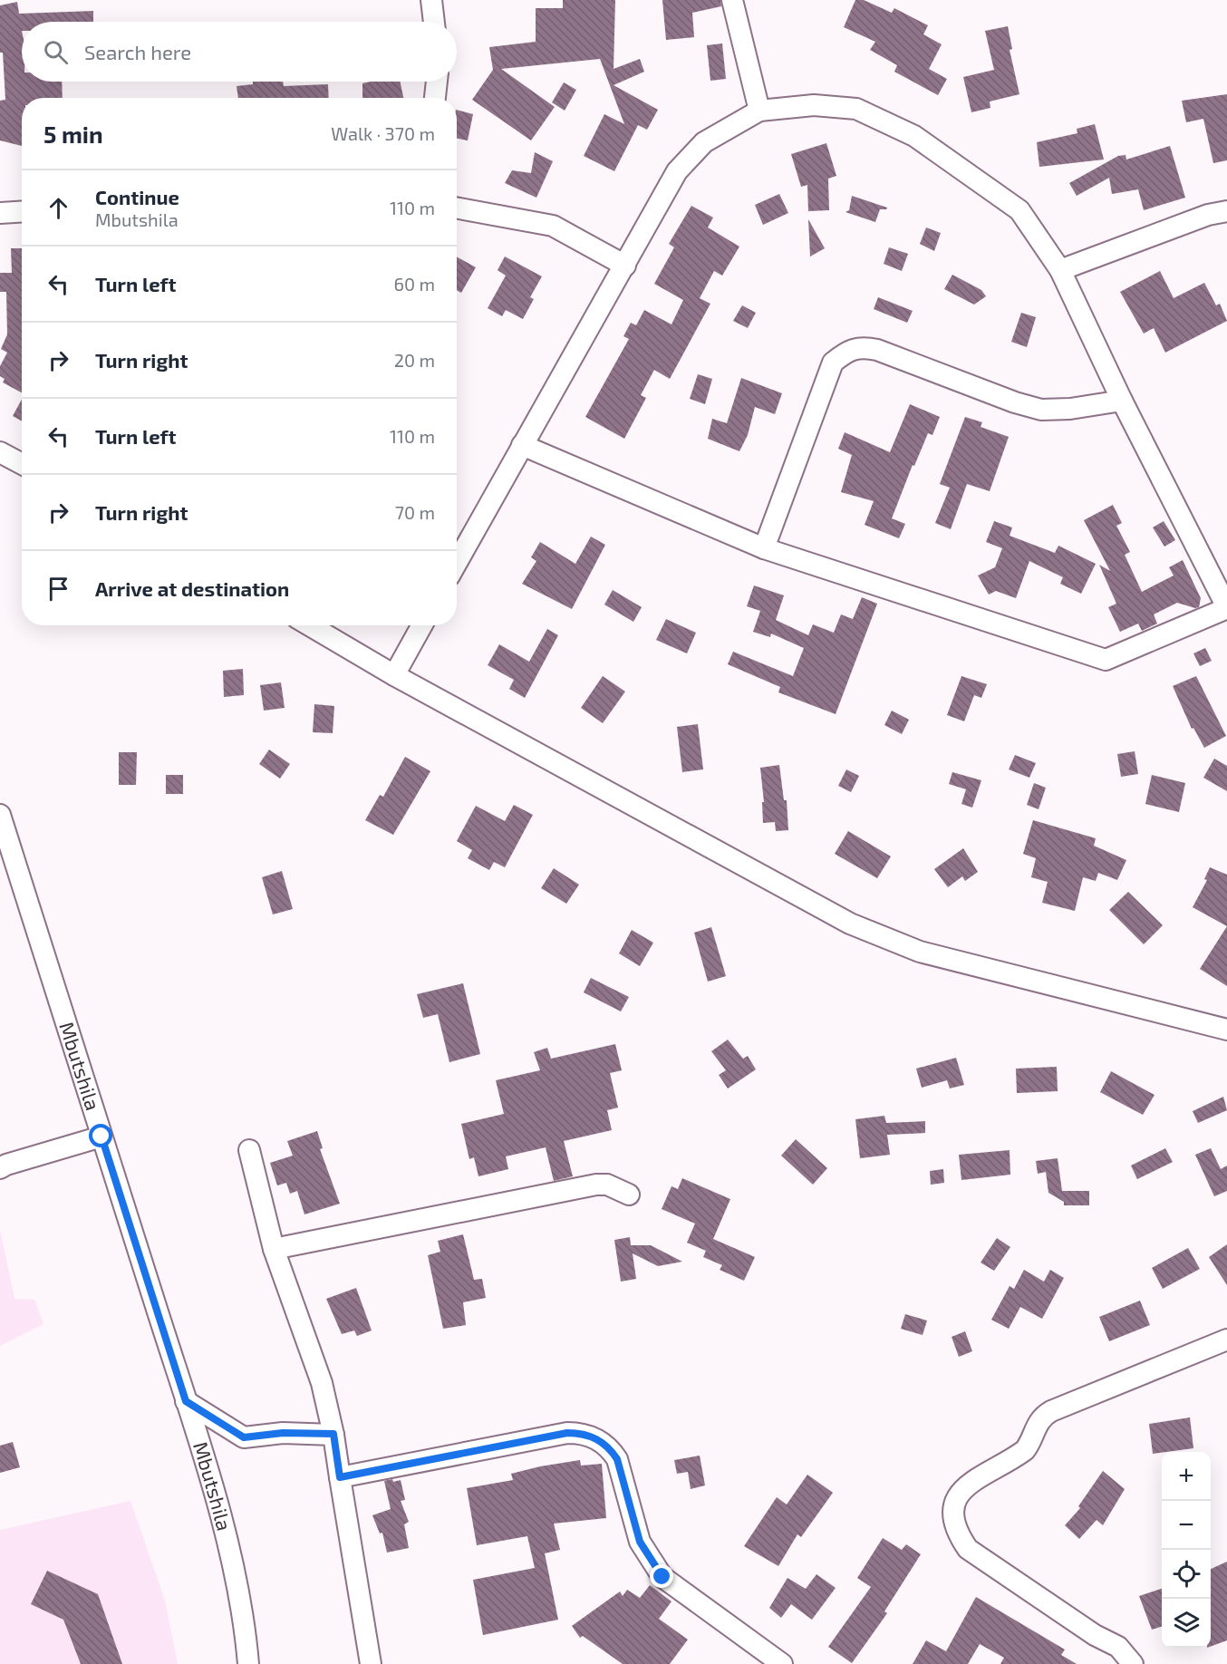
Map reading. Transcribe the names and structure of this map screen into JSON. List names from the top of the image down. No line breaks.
{"streets":{"street":["Mbutshila"]},"page":{"search":"Search here","heading":["5 min","Walk · 370 m"],"list":[["Continue","Mbutshila","110 m"],["Turn left","60 m"],["Turn right","20 m"],["Turn left","110 m"],["Turn right","70 m"],"Arrive at destination"],"map_buttons":["+","−"]}}
